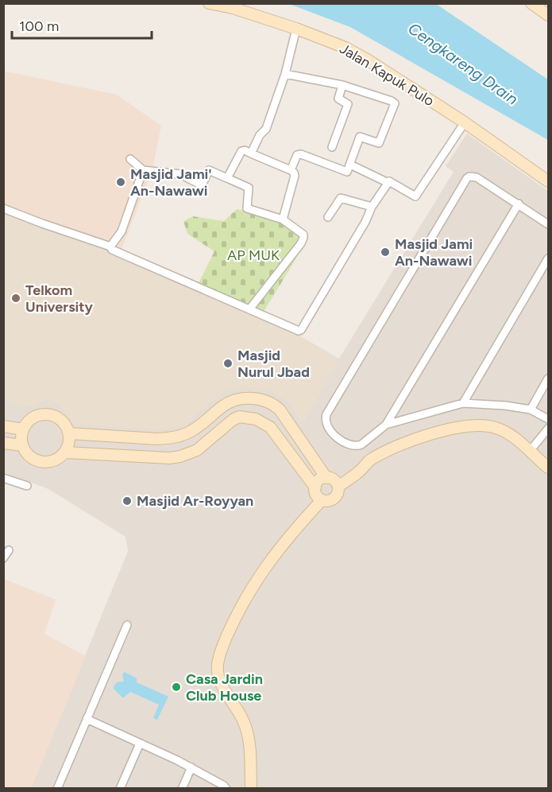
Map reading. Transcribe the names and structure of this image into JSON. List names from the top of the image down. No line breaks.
{"streets":{"street":["Jalan Kapuk Pulo"]},"water":["Cengkareng Drain"],"parks":["AP MUK"],"places":["Masjid Jami' An-Nawawi","Masjid Jami An-Nawawi","Telkom University","Masjid Nurul Jbad","Masjid Ar-Royyan","Casa Jardin Club House"],"scale_bar":"100 m"}
